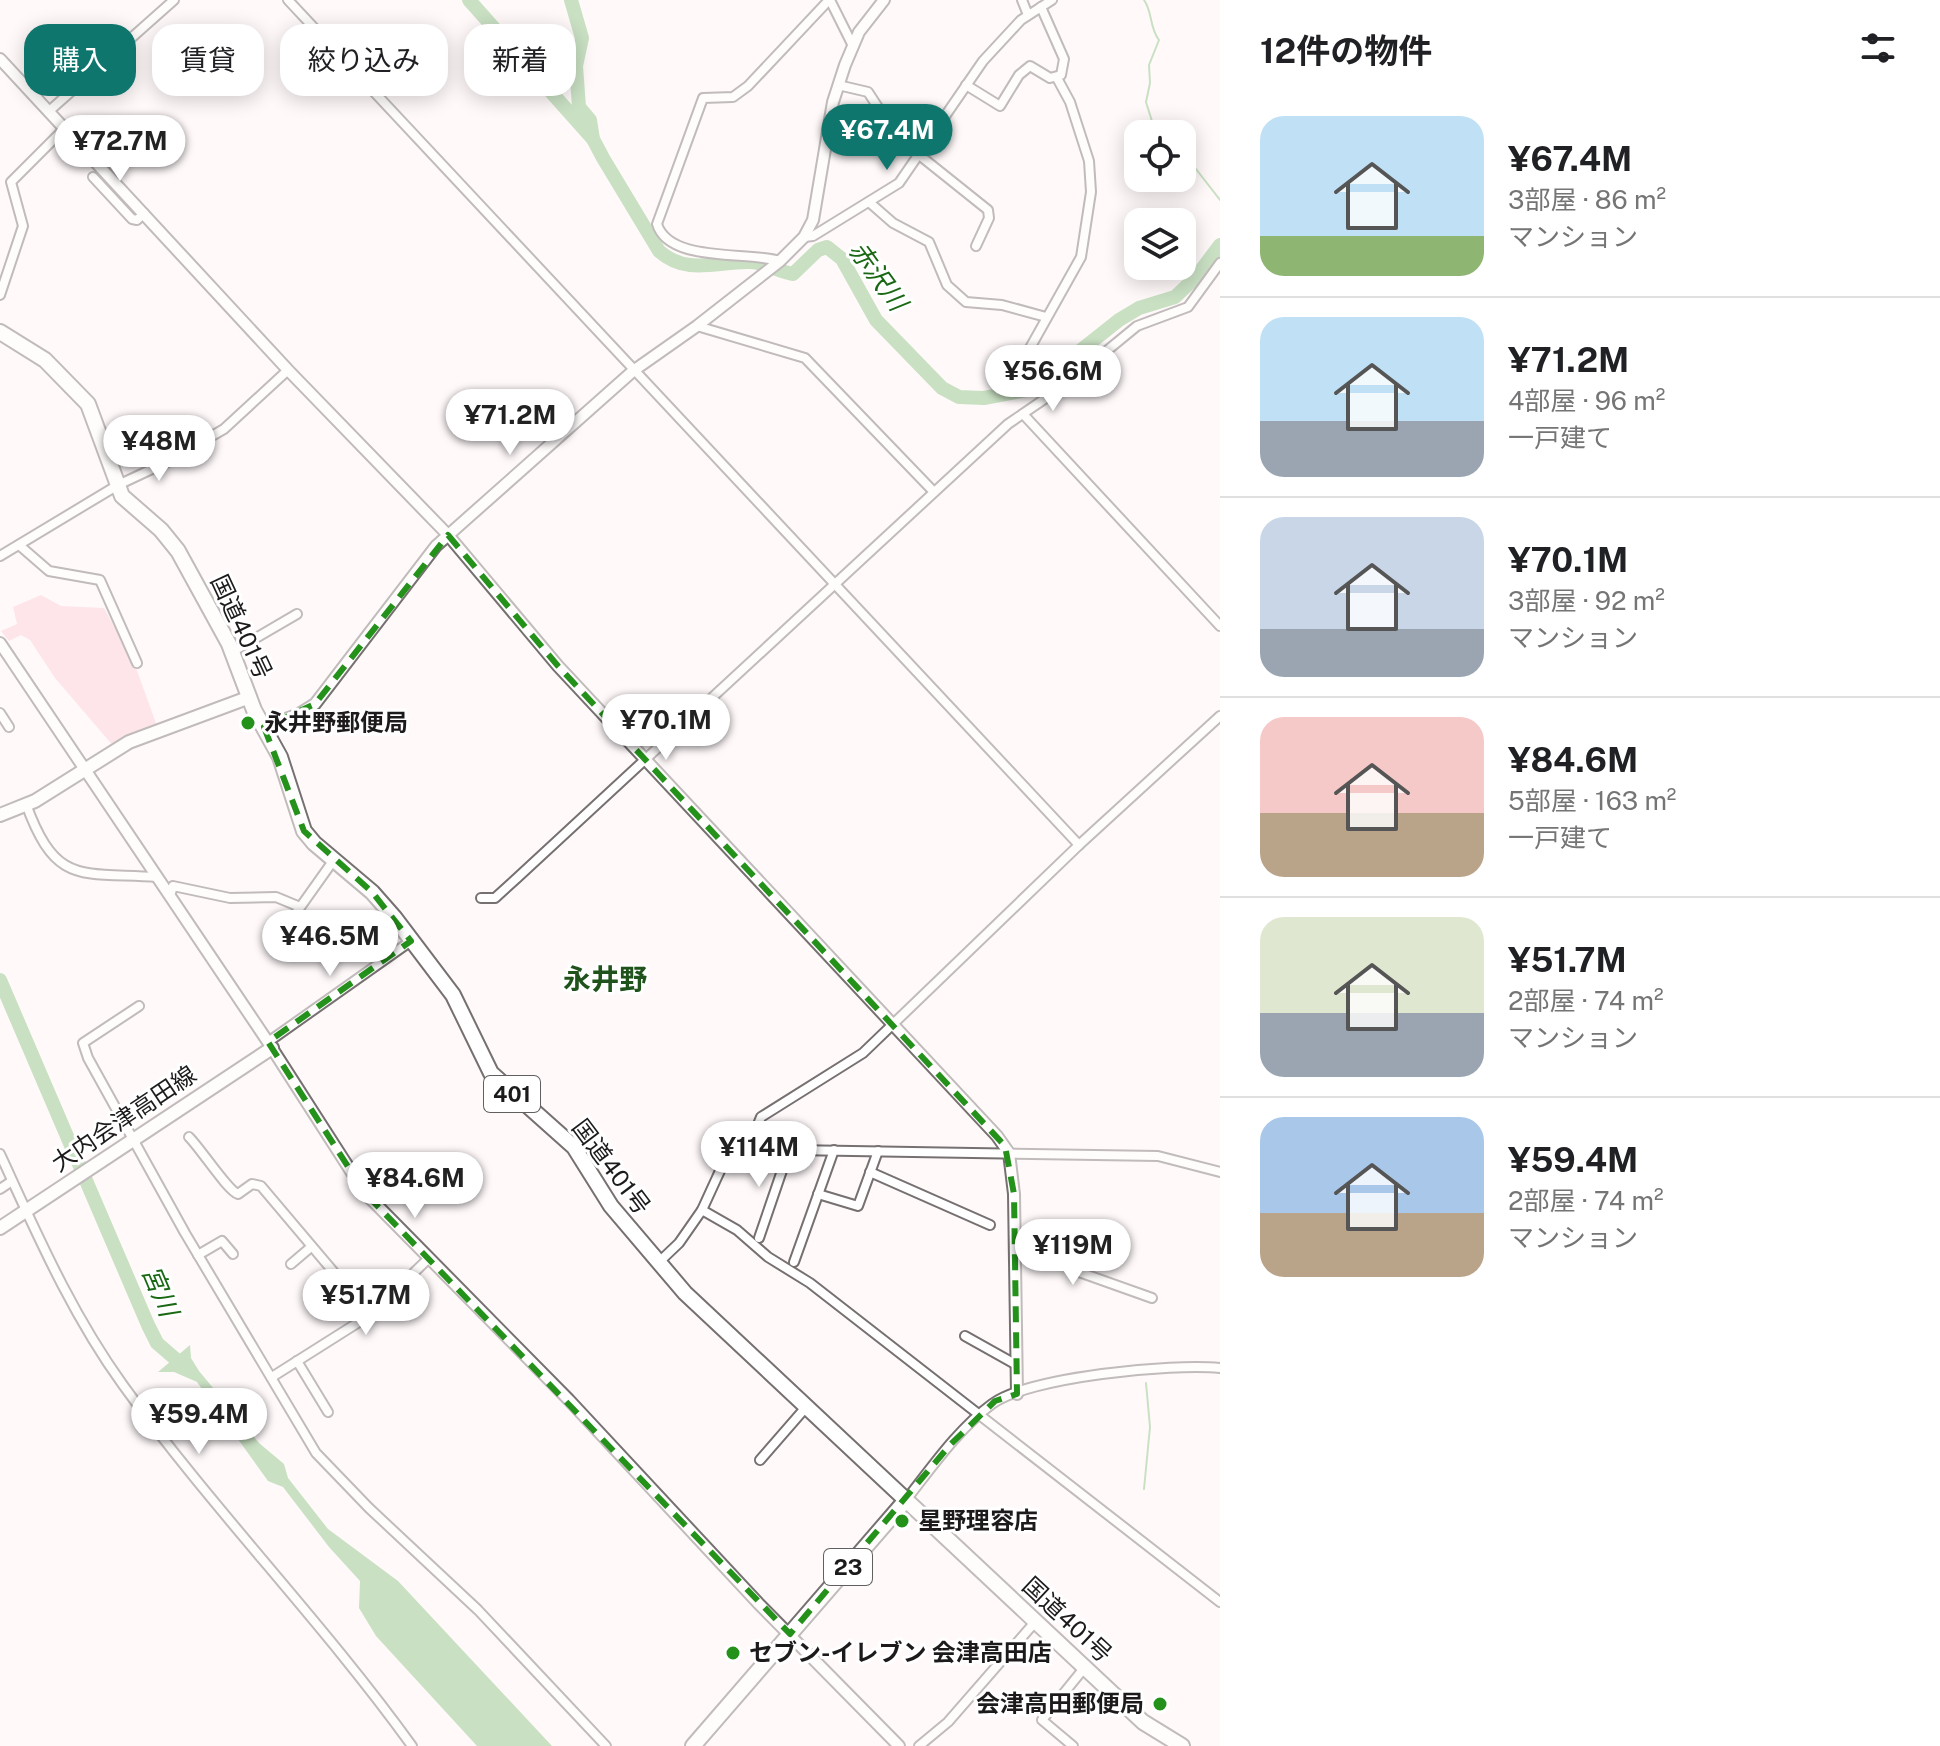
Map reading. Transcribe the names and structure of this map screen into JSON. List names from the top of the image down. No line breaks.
{"streets":{"main road":["国道401号","401","大内会津高田線","23"]},"crossings":[["国道401号","23"]],"districts":["永井野"],"water":["赤沢川","宮川"],"places":["永井野郵便局","星野理容店","セブン-イレブン 会津高田店","会津高田郵便局"],"page":{"heading":"12件の物件","chip":["購入","賃貸","絞り込み","新着"],"list":[{"name":"¥67.4M","note":"3部屋 · 86 m² · マンション"},{"name":"¥71.2M","note":"4部屋 · 96 m² · 一戸建て"},{"name":"¥70.1M","note":"3部屋 · 92 m² · マンション"},{"name":"¥84.6M","note":"5部屋 · 163 m² · 一戸建て"},{"name":"¥51.7M","note":"2部屋 · 74 m² · マンション"},{"name":"¥59.4M","note":"2部屋 · 74 m² · マンション"}],"price":["¥67.4M","¥72.7M","¥56.6M","¥71.2M","¥48M","¥70.1M","¥46.5M","¥114M","¥84.6M","¥119M","¥51.7M","¥59.4M"]}}
